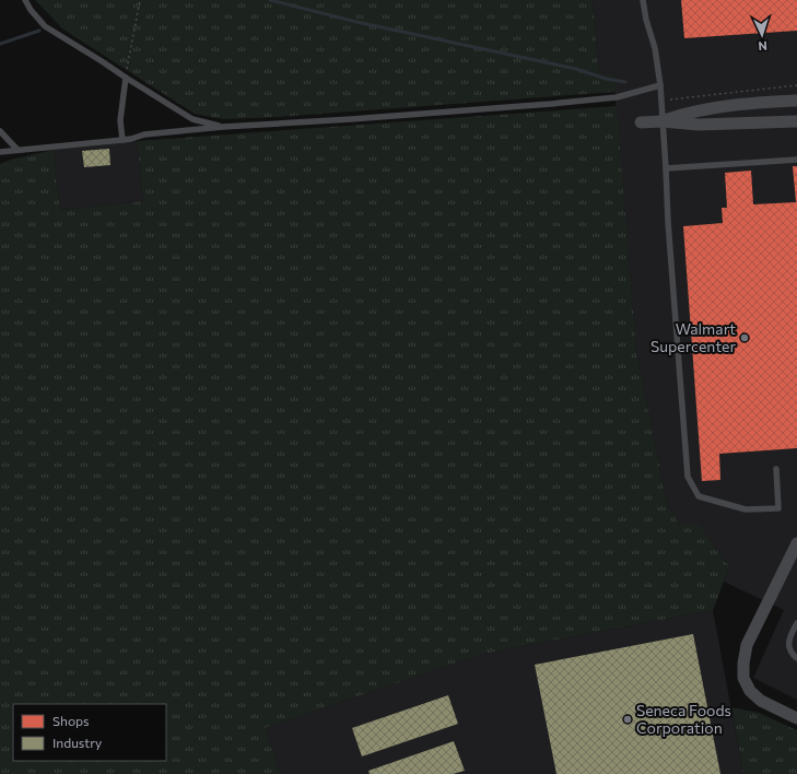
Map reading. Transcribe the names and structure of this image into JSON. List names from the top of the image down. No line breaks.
{"places":["Walmart Supercenter","Seneca Foods Corporation"],"legend":["Shops","Industry"],"north":"bottom"}
